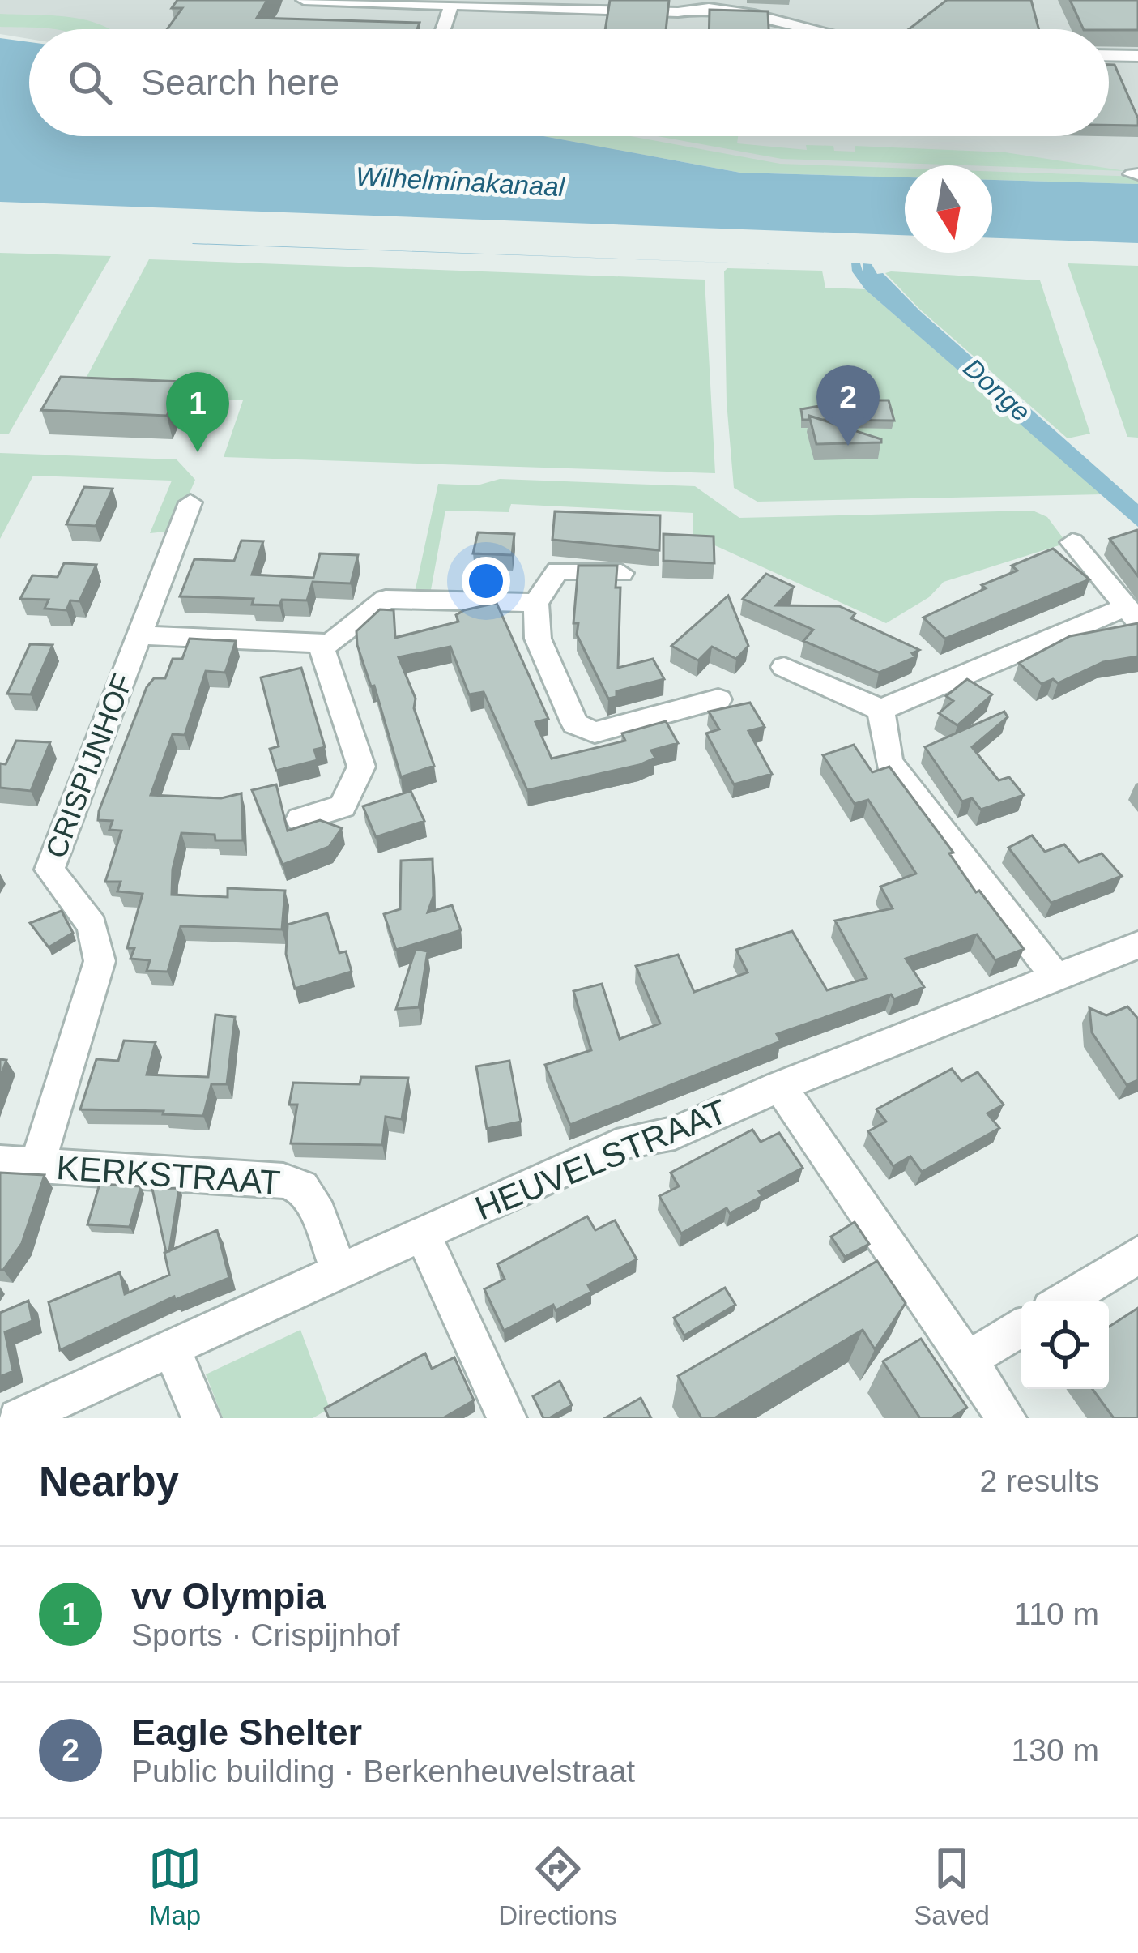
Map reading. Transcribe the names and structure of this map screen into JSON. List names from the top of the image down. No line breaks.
{"streets":{"street":["CRISPIJNHOF","HEUVELSTRAAT","KERKSTRAAT"]},"crossings":[["CRISPIJNHOF","KERKSTRAAT"],["HEUVELSTRAAT","KERKSTRAAT"]],"water":["Wilhelminakanaal","Donge"],"north":"bottom","page":{"search":"Search here","pins":["2","1"],"heading":["Nearby","2 results"],"list":[{"mark":"1","name":"vv Olympia","note":"Sports · Crispijnhof","value":"110 m"},{"mark":"2","name":"Eagle Shelter","note":"Public building · Berkenheuvelstraat","value":"130 m"}],"nav":["Map","Directions","Saved"]}}
